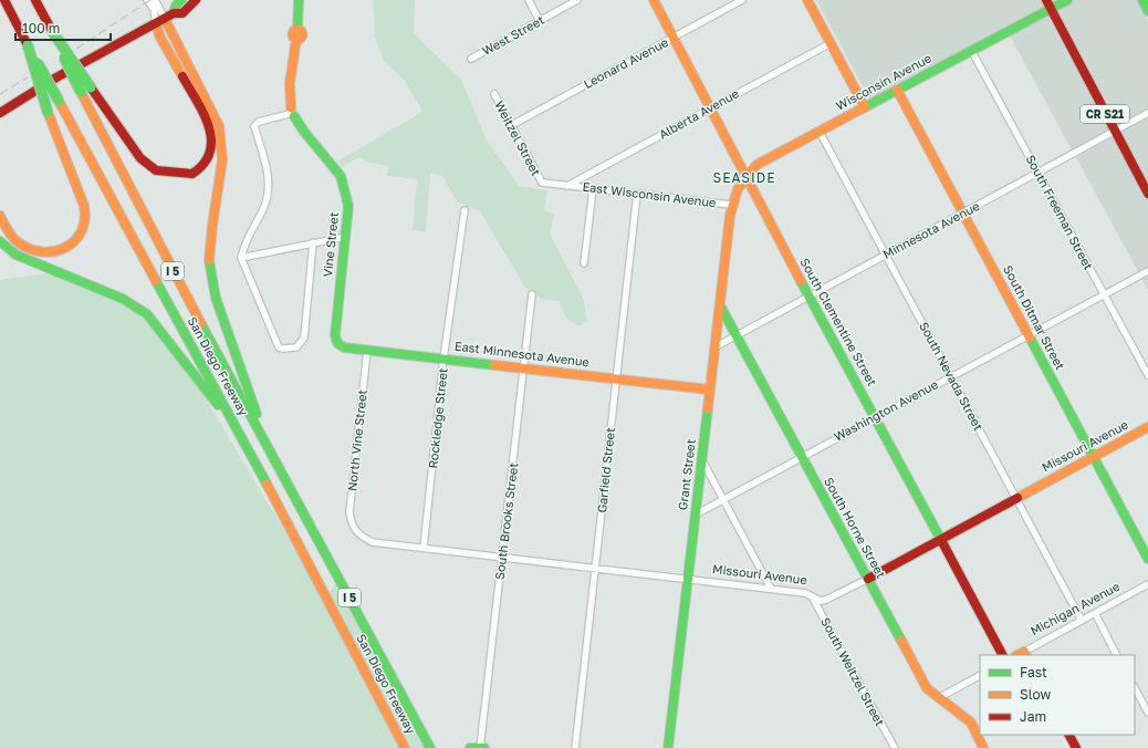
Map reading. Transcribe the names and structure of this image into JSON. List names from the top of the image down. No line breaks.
{"streets":{"main road":["Wisconsin Avenue","CR S21","Vine Street","I 5","South Ditmar Street","South Clementine Street","East Minnesota Avenue","San Diego Freeway","Missouri Avenue","Grant Street","South Horne Street"],"street":["West Street","Leonard Avenue","Alberta Avenue","Weitzel Street","East Wisconsin Avenue","South Freeman Street","Minnesota Avenue","South Nevada Street","Washington Avenue","Rockledge Street","North Vine Street","Garfield Street","South Brooks Street","Michigan Avenue","South Weitzel Street"]},"crossings":[["Leonard Avenue","Weitzel Street"],["Leonard Avenue","South Clementine Street"],["Wisconsin Avenue","CR S21"],["Wisconsin Avenue","East Wisconsin Avenue"],["Wisconsin Avenue","South Freeman Street"],["Wisconsin Avenue","South Ditmar Street"],["Wisconsin Avenue","South Clementine Street"],["Wisconsin Avenue","South Nevada Street"],["Wisconsin Avenue","Grant Street"],["Alberta Avenue","Weitzel Street"],["Alberta Avenue","East Wisconsin Avenue"],["Alberta Avenue","South Clementine Street"],["CR S21","Minnesota Avenue"],["Weitzel Street","East Wisconsin Avenue"],["East Wisconsin Avenue","Garfield Street"],["East Wisconsin Avenue","Grant Street"],["South Freeman Street","Minnesota Avenue"],["South Freeman Street","Washington Avenue"],["Minnesota Avenue","South Ditmar Street"],["Minnesota Avenue","South Clementine Street"],["Minnesota Avenue","South Nevada Street"],["Minnesota Avenue","Grant Street"],["Minnesota Avenue","South Horne Street"],["Vine Street","East Minnesota Avenue"],["South Ditmar Street","Washington Avenue"],["South Ditmar Street","Missouri Avenue"],["South Clementine Street","Washington Avenue"],["South Clementine Street","Missouri Avenue"],["East Minnesota Avenue","Rockledge Street"],["East Minnesota Avenue","North Vine Street"],["East Minnesota Avenue","Garfield Street"],["East Minnesota Avenue","Grant Street"],["East Minnesota Avenue","South Brooks Street"],["South Nevada Street","Washington Avenue"],["South Nevada Street","Missouri Avenue"],["South Nevada Street","Michigan Avenue"],["Washington Avenue","Grant Street"],["Washington Avenue","South Horne Street"],["Rockledge Street","Missouri Avenue"],["North Vine Street","Missouri Avenue"],["Missouri Avenue","Garfield Street"],["Missouri Avenue","Grant Street"],["Missouri Avenue","South Brooks Street"],["Missouri Avenue","South Horne Street"],["Missouri Avenue","South Weitzel Street"],["Grant Street","South Horne Street"]],"districts":["SEASIDE"],"legend":["Fast","Slow","Jam"],"scale_bar":"100 m"}
